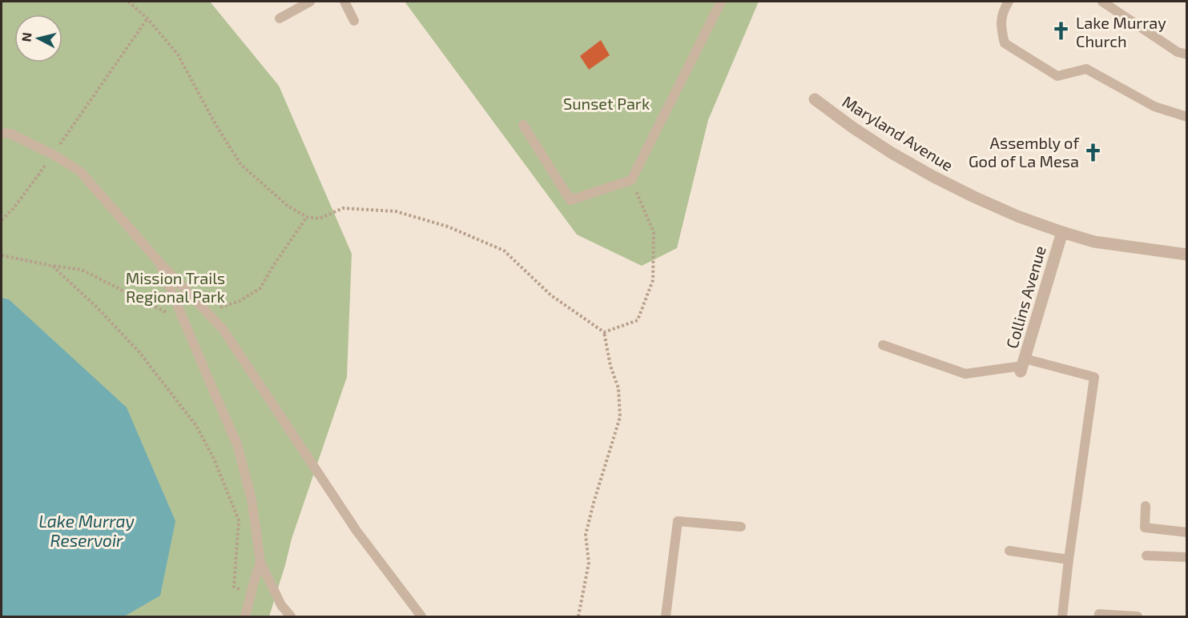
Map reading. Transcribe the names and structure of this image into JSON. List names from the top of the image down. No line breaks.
{"streets":{"street":["Maryland Avenue","Collins Avenue"]},"crossings":[["Maryland Avenue","Collins Avenue"]],"water":["Lake Murray Reservoir"],"parks":["Sunset Park","Mission Trails Regional Park"],"places":{"church":["Lake Murray Church","Assembly of God of La Mesa"]},"north":"left"}
